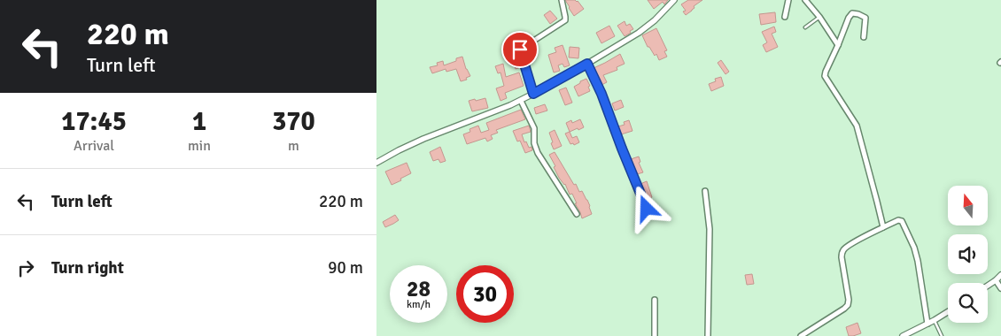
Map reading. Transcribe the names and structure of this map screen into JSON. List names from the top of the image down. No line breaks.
{"north":"top","page":{"turn":["220 m","Turn left"],"eta":["17:45","Arrival","1","min","370","m"],"list":[{"name":"Turn left","value":"220 m"},{"name":"Turn right","value":"90 m"}],"speed":"28 km/h","limit":"30"}}
